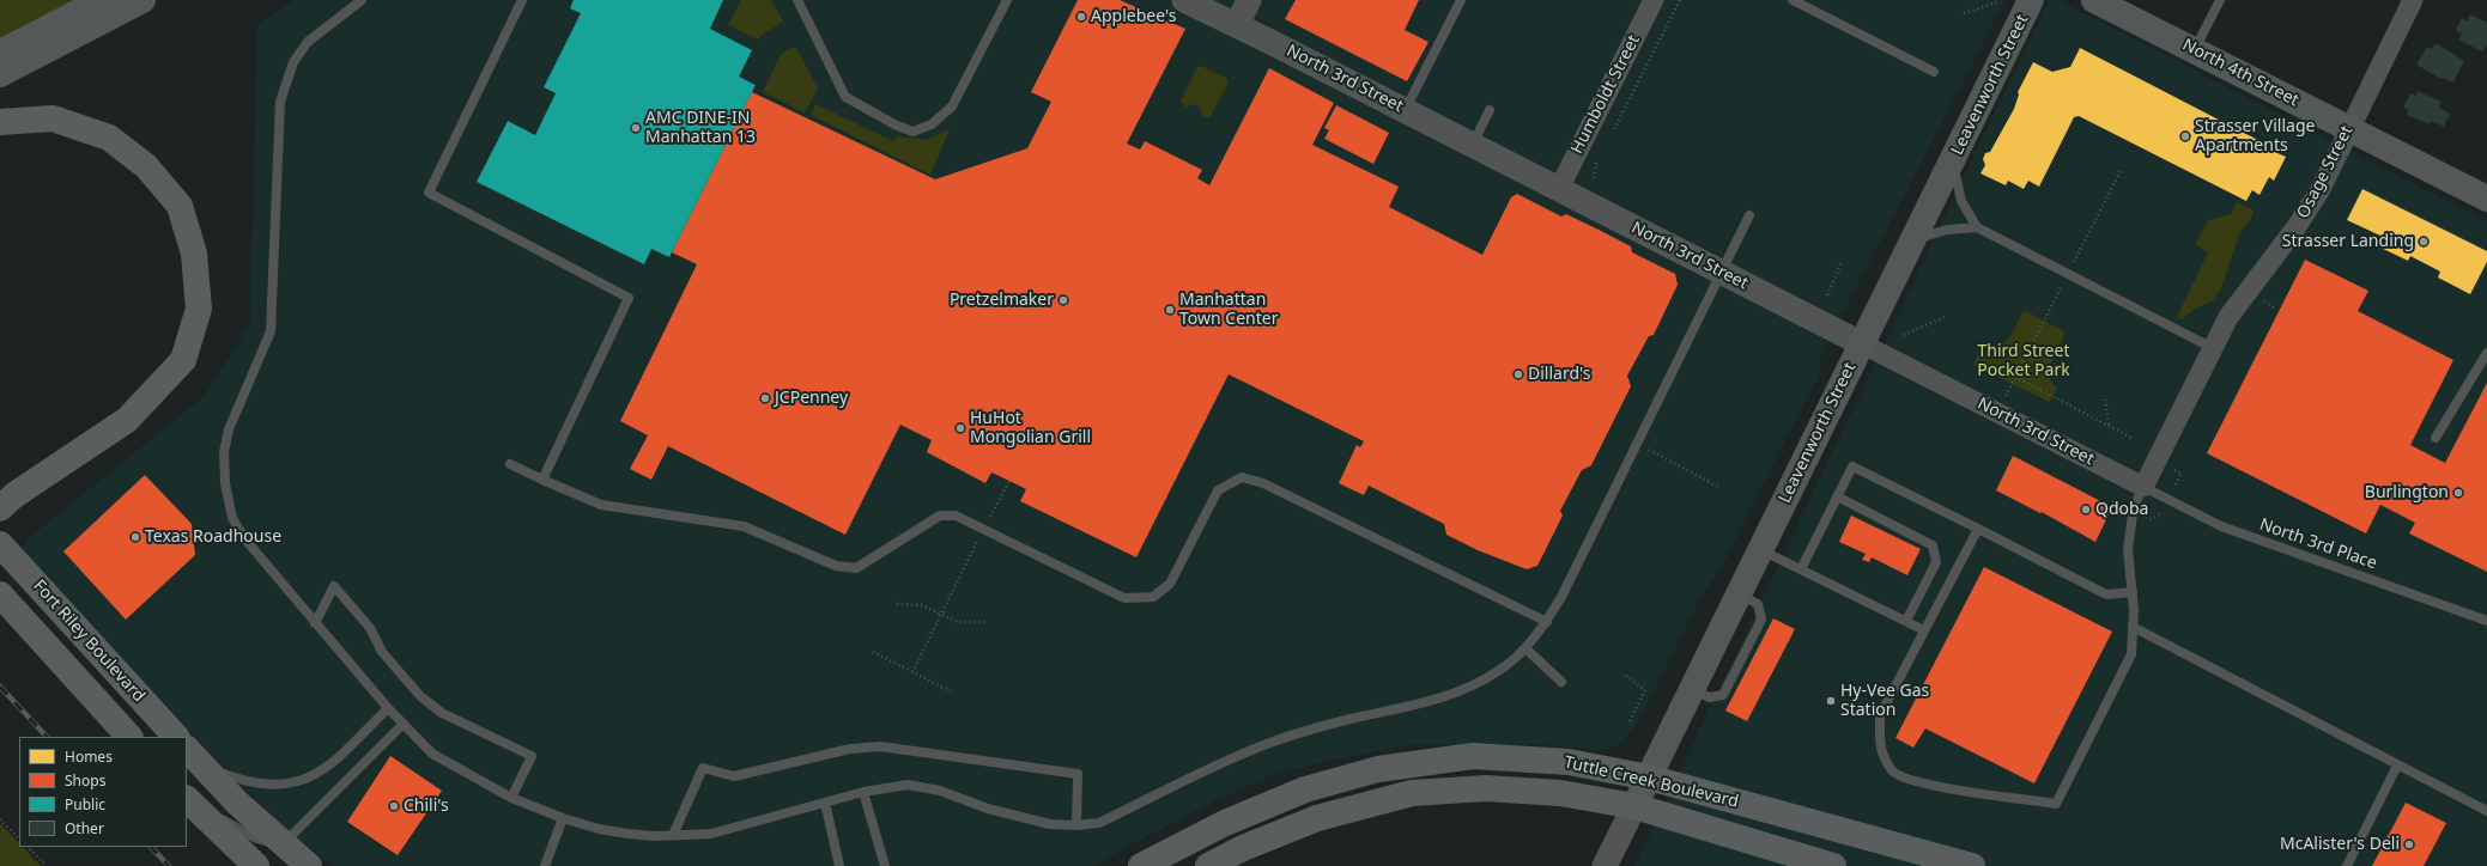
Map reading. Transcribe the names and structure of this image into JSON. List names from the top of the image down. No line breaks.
{"streets":{"highway":["Fort Riley Boulevard","Tuttle Creek Boulevard"],"main road":["North 4th Street","Leavenworth Street"],"street":["North 3rd Street","Humboldt Street","Osage Street"],"lane":["North 3rd Place"]},"crossings":[["North 4th Street","Osage Street"],["North 3rd Street","Leavenworth Street"],["North 3rd Street","Humboldt Street"],["North 3rd Street","Osage Street"],["North 3rd Street","North 3rd Place"],["Leavenworth Street","Tuttle Creek Boulevard"],["Osage Street","North 3rd Place"]],"parks":["Third Street Pocket Park"],"places":["Applebee's","AMC DINE-IN Manhattan 13","Strasser Village Apartments","Strasser Landing","Pretzelmaker","Manhattan Town Center","Dillard's","JCPenney","HuHot Mongolian Grill","Burlington","Qdoba","Texas Roadhouse","Hy-Vee Gas Station","Chili's","McAlister's Deli"],"legend":["Homes","Shops","Public","Other"]}
